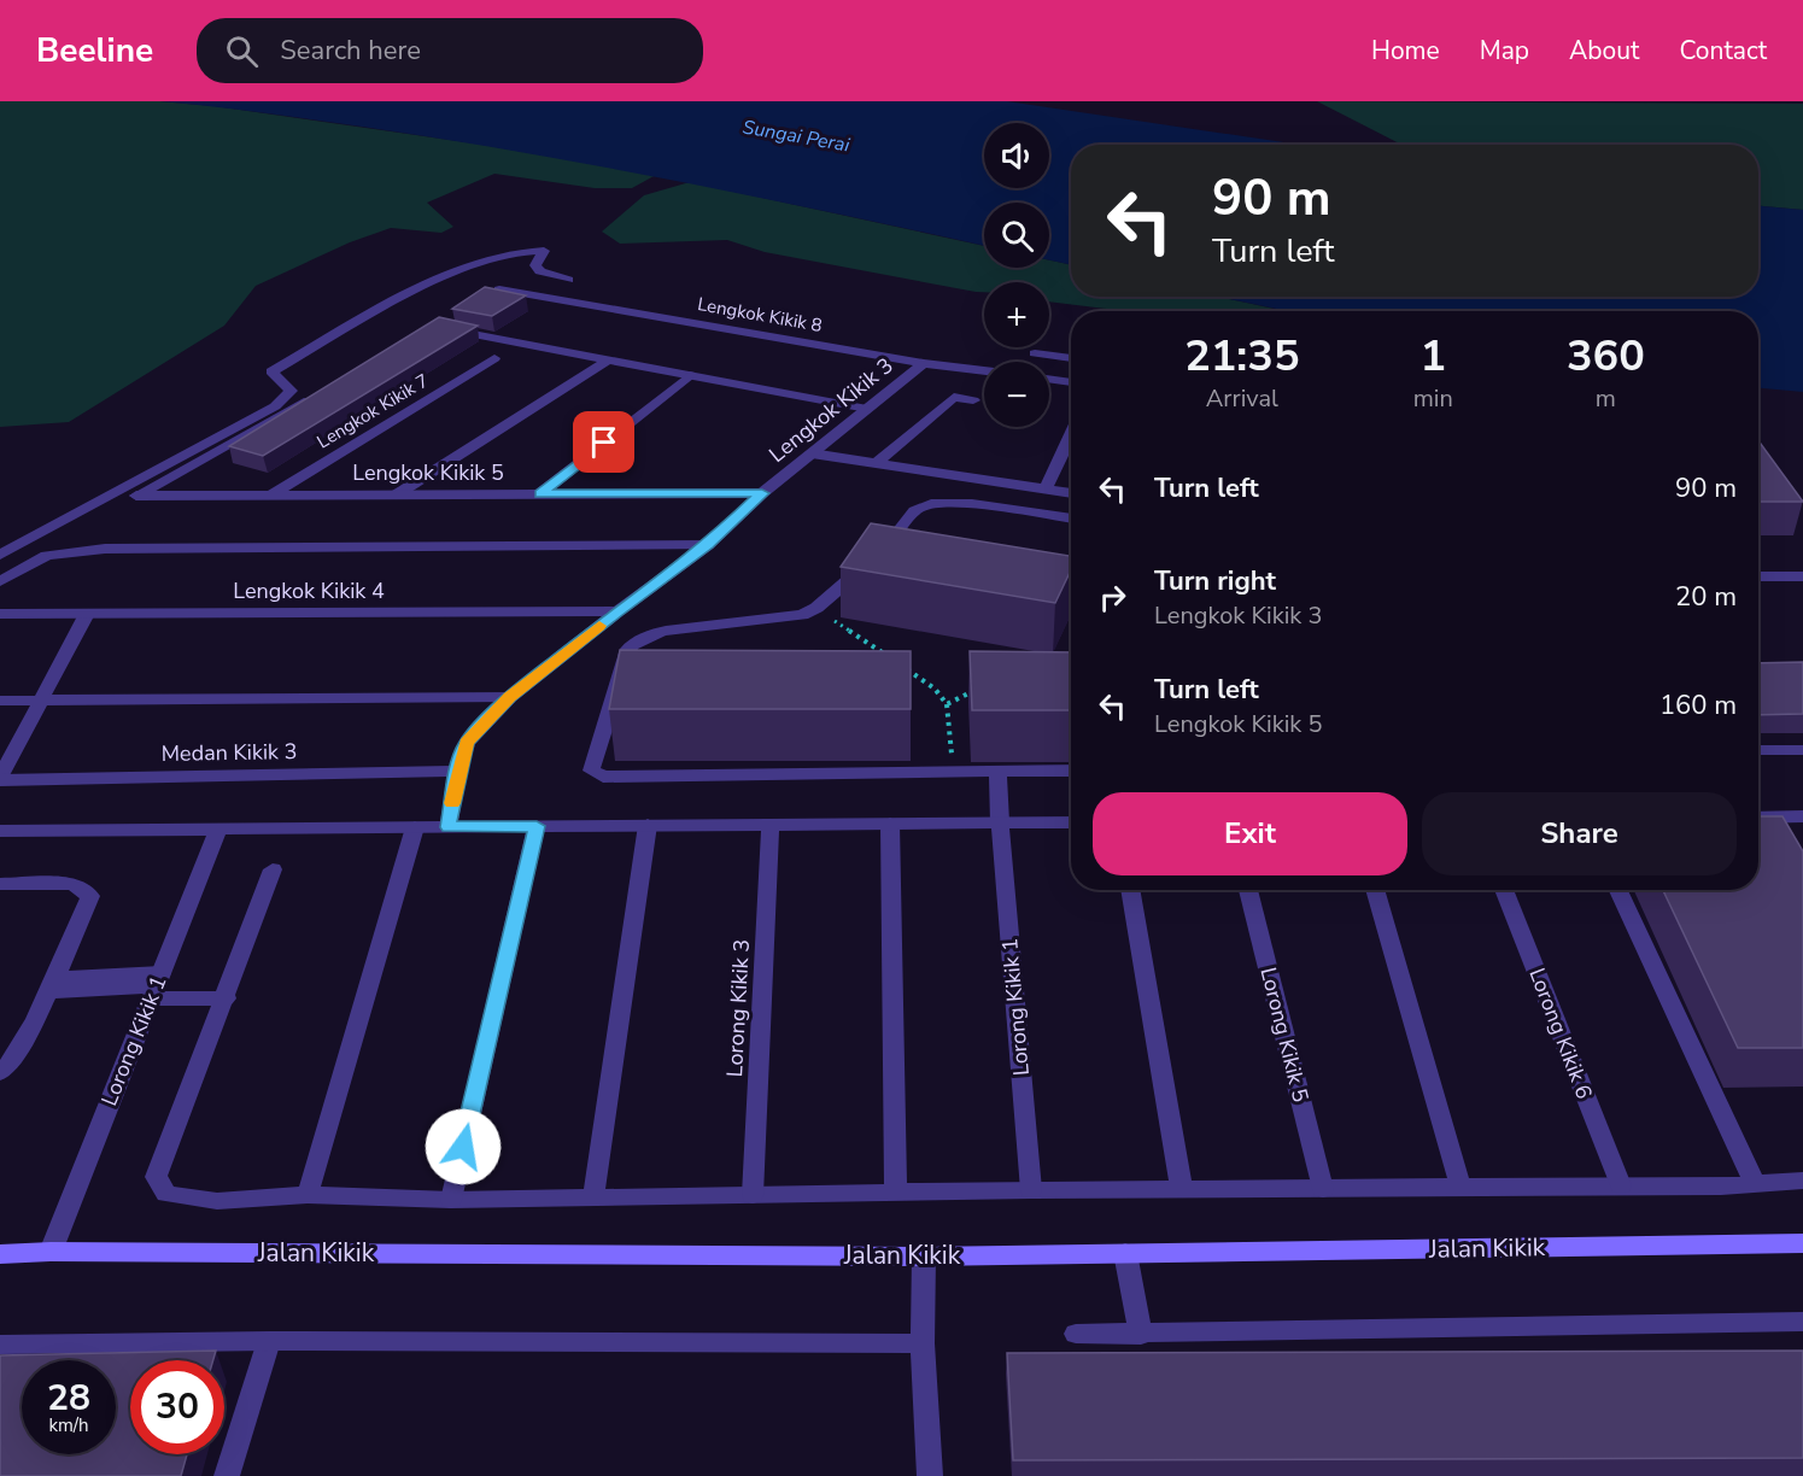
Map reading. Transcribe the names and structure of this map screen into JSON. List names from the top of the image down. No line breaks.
{"streets":{"street":["Lengkok Kikik 8","Lengkok Kikik 3","Lengkok Kikik 7","Lengkok Kikik 5","Lengkok Kikik 4","Medan Kikik 3","Lorong Kikik 1","Lorong Kikik 3","Lorong Kikik 6","Lorong Kikik 5","Jalan Kikik"]},"crossings":[["Lengkok Kikik 8","Lengkok Kikik 3"],["Lengkok Kikik 3","Lengkok Kikik 5"],["Lengkok Kikik 3","Lengkok Kikik 4"],["Lengkok Kikik 3","Medan Kikik 3"],["Lengkok Kikik 7","Lengkok Kikik 5"],["Lorong Kikik 1","Jalan Kikik"]],"water":["Sungai Perai"],"page":{"header":"Beeline","search":"Search here","nav":["Home","Map","About","Contact"],"map_buttons":["+","−"],"turn":["90 m","Turn left"],"eta":["21:35","Arrival","1","min","360","m"],"list":[{"name":"Turn left","value":"90 m"},{"name":"Turn right","note":"Lengkok Kikik 3","value":"20 m"},{"name":"Turn left","note":"Lengkok Kikik 5","value":"160 m"}],"buttons":["Exit","Share"],"speed":"28 km/h","limit":"30"}}
